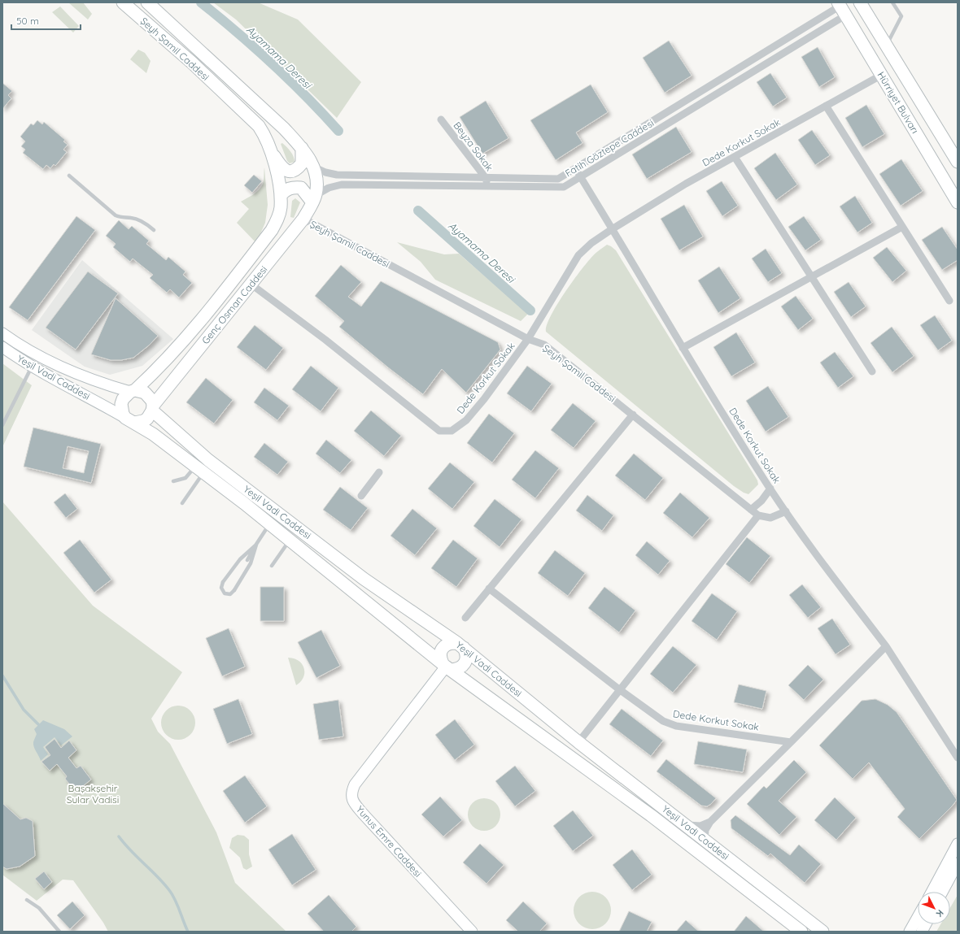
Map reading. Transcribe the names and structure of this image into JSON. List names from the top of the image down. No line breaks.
{"streets":{"main road":["Şeyh Şamil Caddesi","Hürriyet Bulvarı","Genç Osman Caddesi","Yeşil Vadi Caddesi"],"street":["Dede Korkut Sokak","Beyza Sokak","Fatih Göztepe Caddesi","Yunus Emre Caddesi"]},"crossings":[["Şeyh Şamil Caddesi","Dede Korkut Sokak"],["Şeyh Şamil Caddesi","Fatih Göztepe Caddesi"],["Şeyh Şamil Caddesi","Genç Osman Caddesi"],["Hürriyet Bulvarı","Dede Korkut Sokak"],["Hürriyet Bulvarı","Fatih Göztepe Caddesi"],["Dede Korkut Sokak","Genç Osman Caddesi"],["Beyza Sokak","Fatih Göztepe Caddesi"],["Fatih Göztepe Caddesi","Genç Osman Caddesi"],["Genç Osman Caddesi","Yeşil Vadi Caddesi"],["Yeşil Vadi Caddesi","Yunus Emre Caddesi"]],"water":["Ayamama Deresi"],"parks":["Başakşehir Sular Vadisi"],"scale_bar":"50 m","north":"bottom right"}
